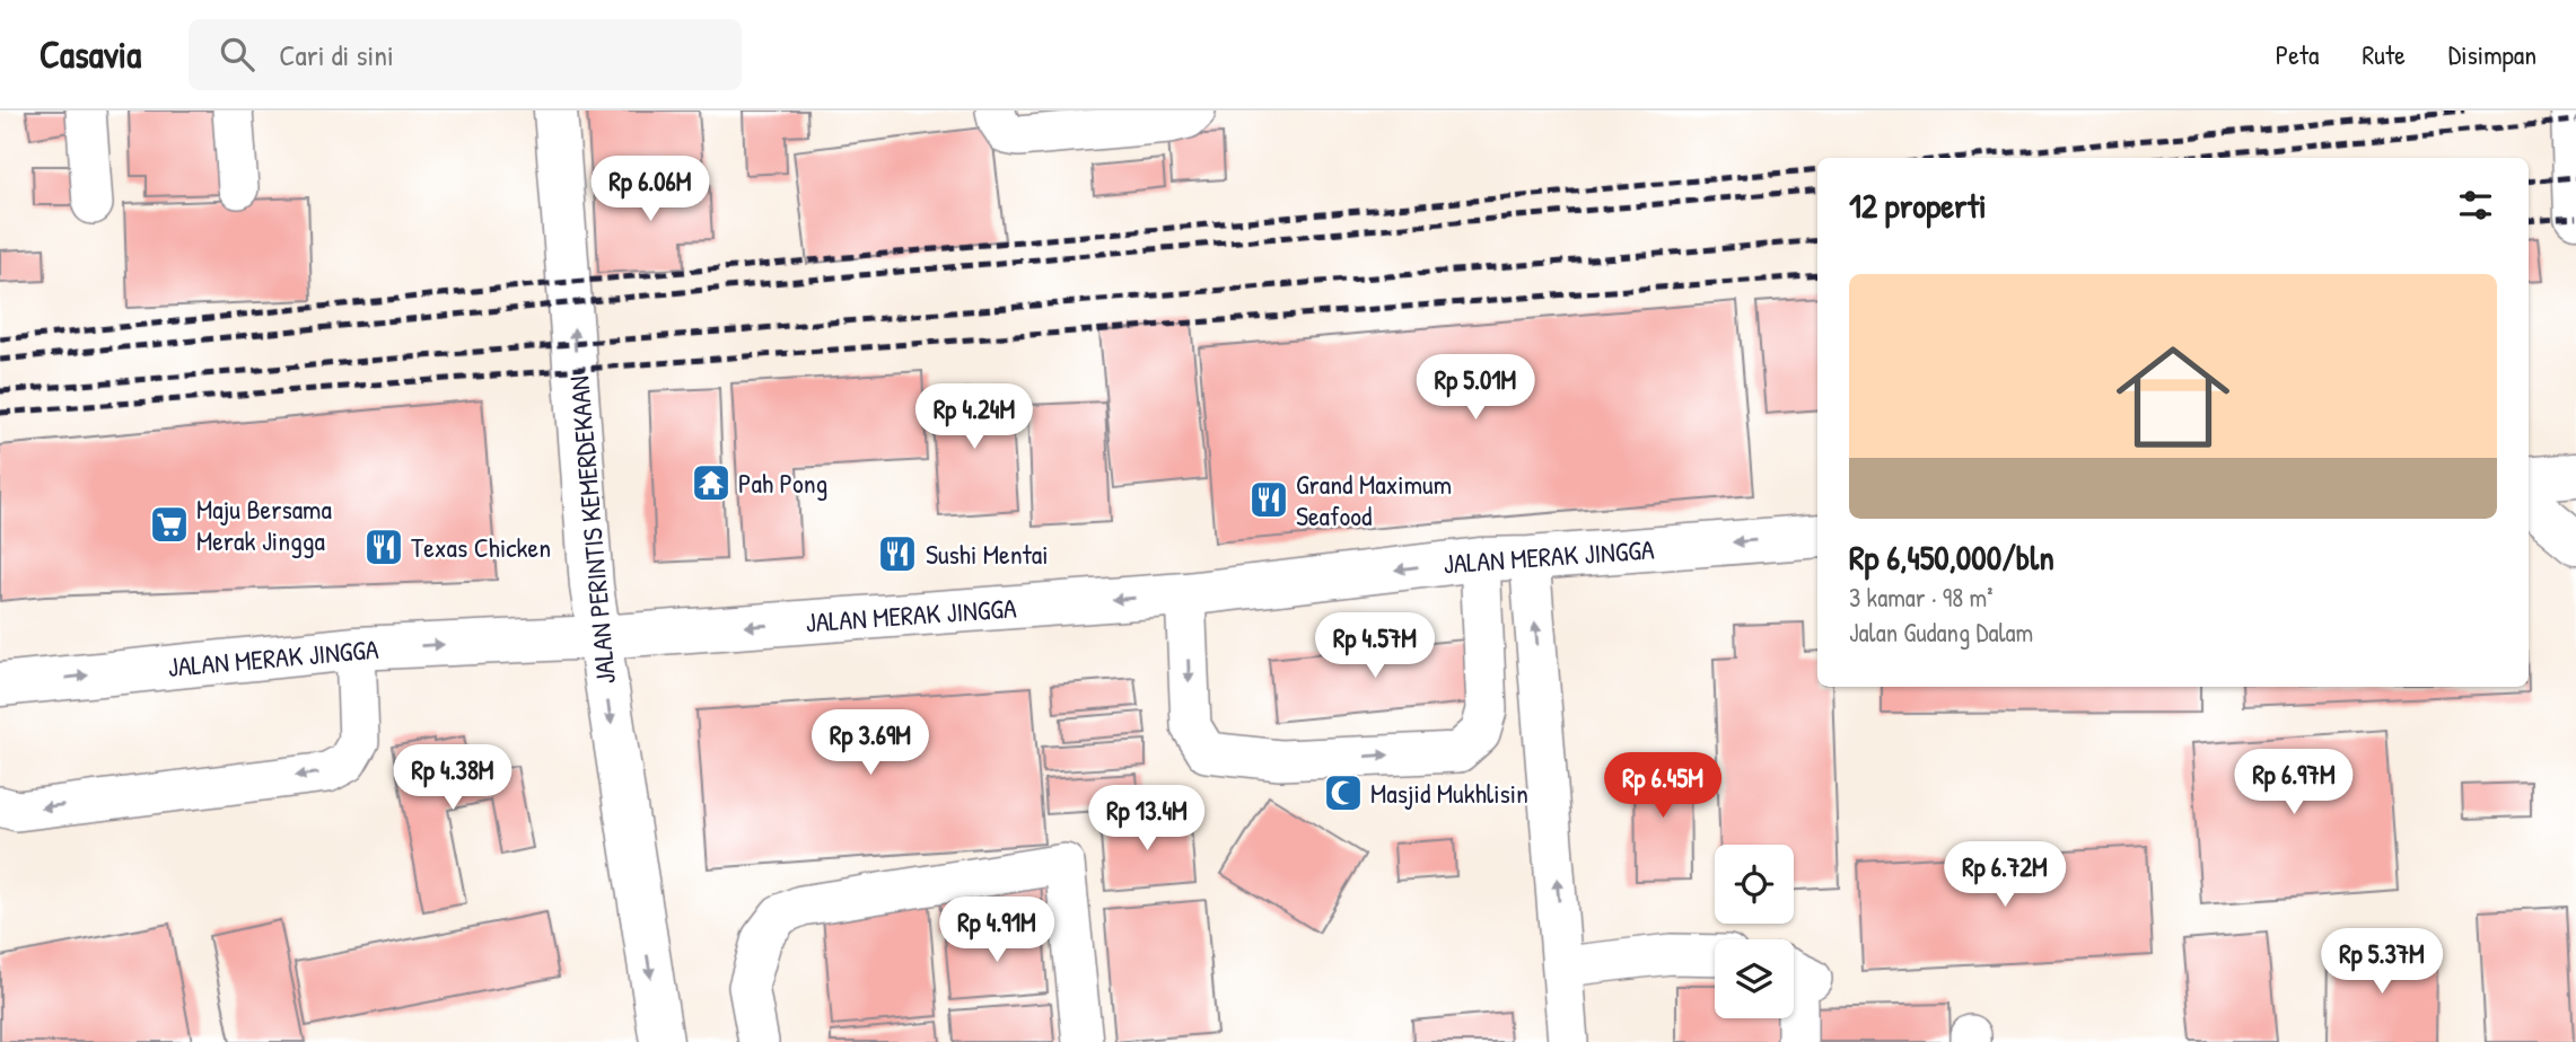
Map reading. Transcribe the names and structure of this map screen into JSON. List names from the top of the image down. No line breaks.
{"streets":{"main road":["JALAN PERINTIS KEMERDEKAAN","JALAN MERAK JINGGA"]},"crossings":[["JALAN PERINTIS KEMERDEKAAN","JALAN MERAK JINGGA"]],"places":{"temple":["Pah Pong"],"restaurant":["Grand Maximum Seafood","Texas Chicken","Sushi Mentai"],"supermarket":["Maju Bersama Merak Jingga"],"mosque":["Masjid Mukhlisin"]},"page":{"header":"Casavia","search":"Cari di sini","nav":["Peta","Rute","Disimpan"],"price":["Rp 6.06M","Rp 5.01M","Rp 4.24M","Rp 4.57M","Rp 3.69M","Rp 4.38M","Rp 6.97M","Rp 6.45M","Rp 13.4M","Rp 6.72M","Rp 4.91M","Rp 5.37M"],"heading":"12 properti","list":[{"name":"Rp 6,450,000/bln","note":"3 kamar · 98 m² · Jalan Gudang Dalam"}]}}
